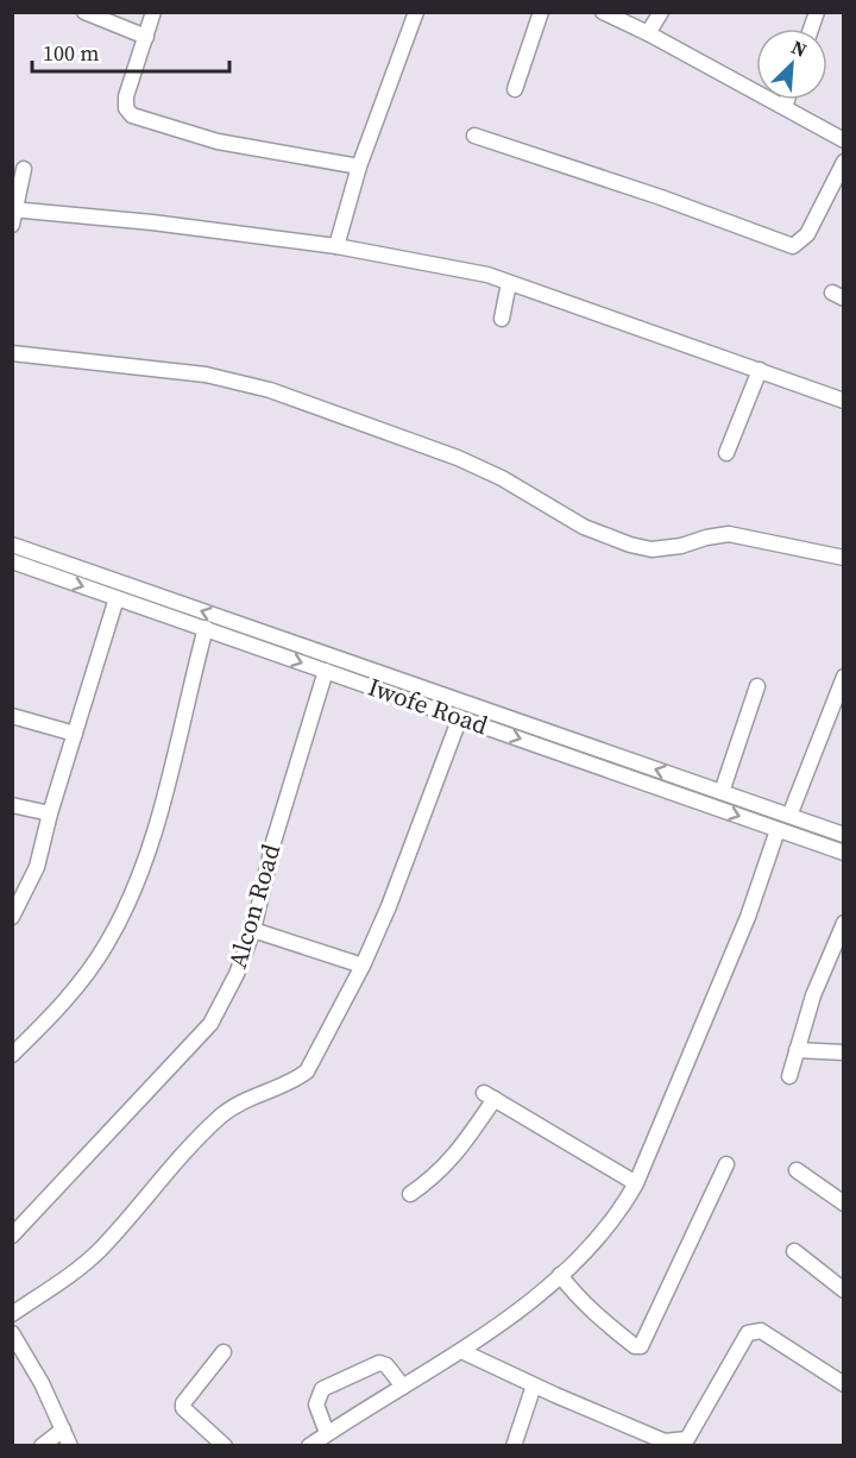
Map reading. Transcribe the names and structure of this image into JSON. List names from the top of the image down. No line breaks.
{"streets":{"street":["Iwofe Road","Alcon Road"]},"crossings":[["Iwofe Road","Alcon Road"]],"scale_bar":"100 m","north":"top right"}
